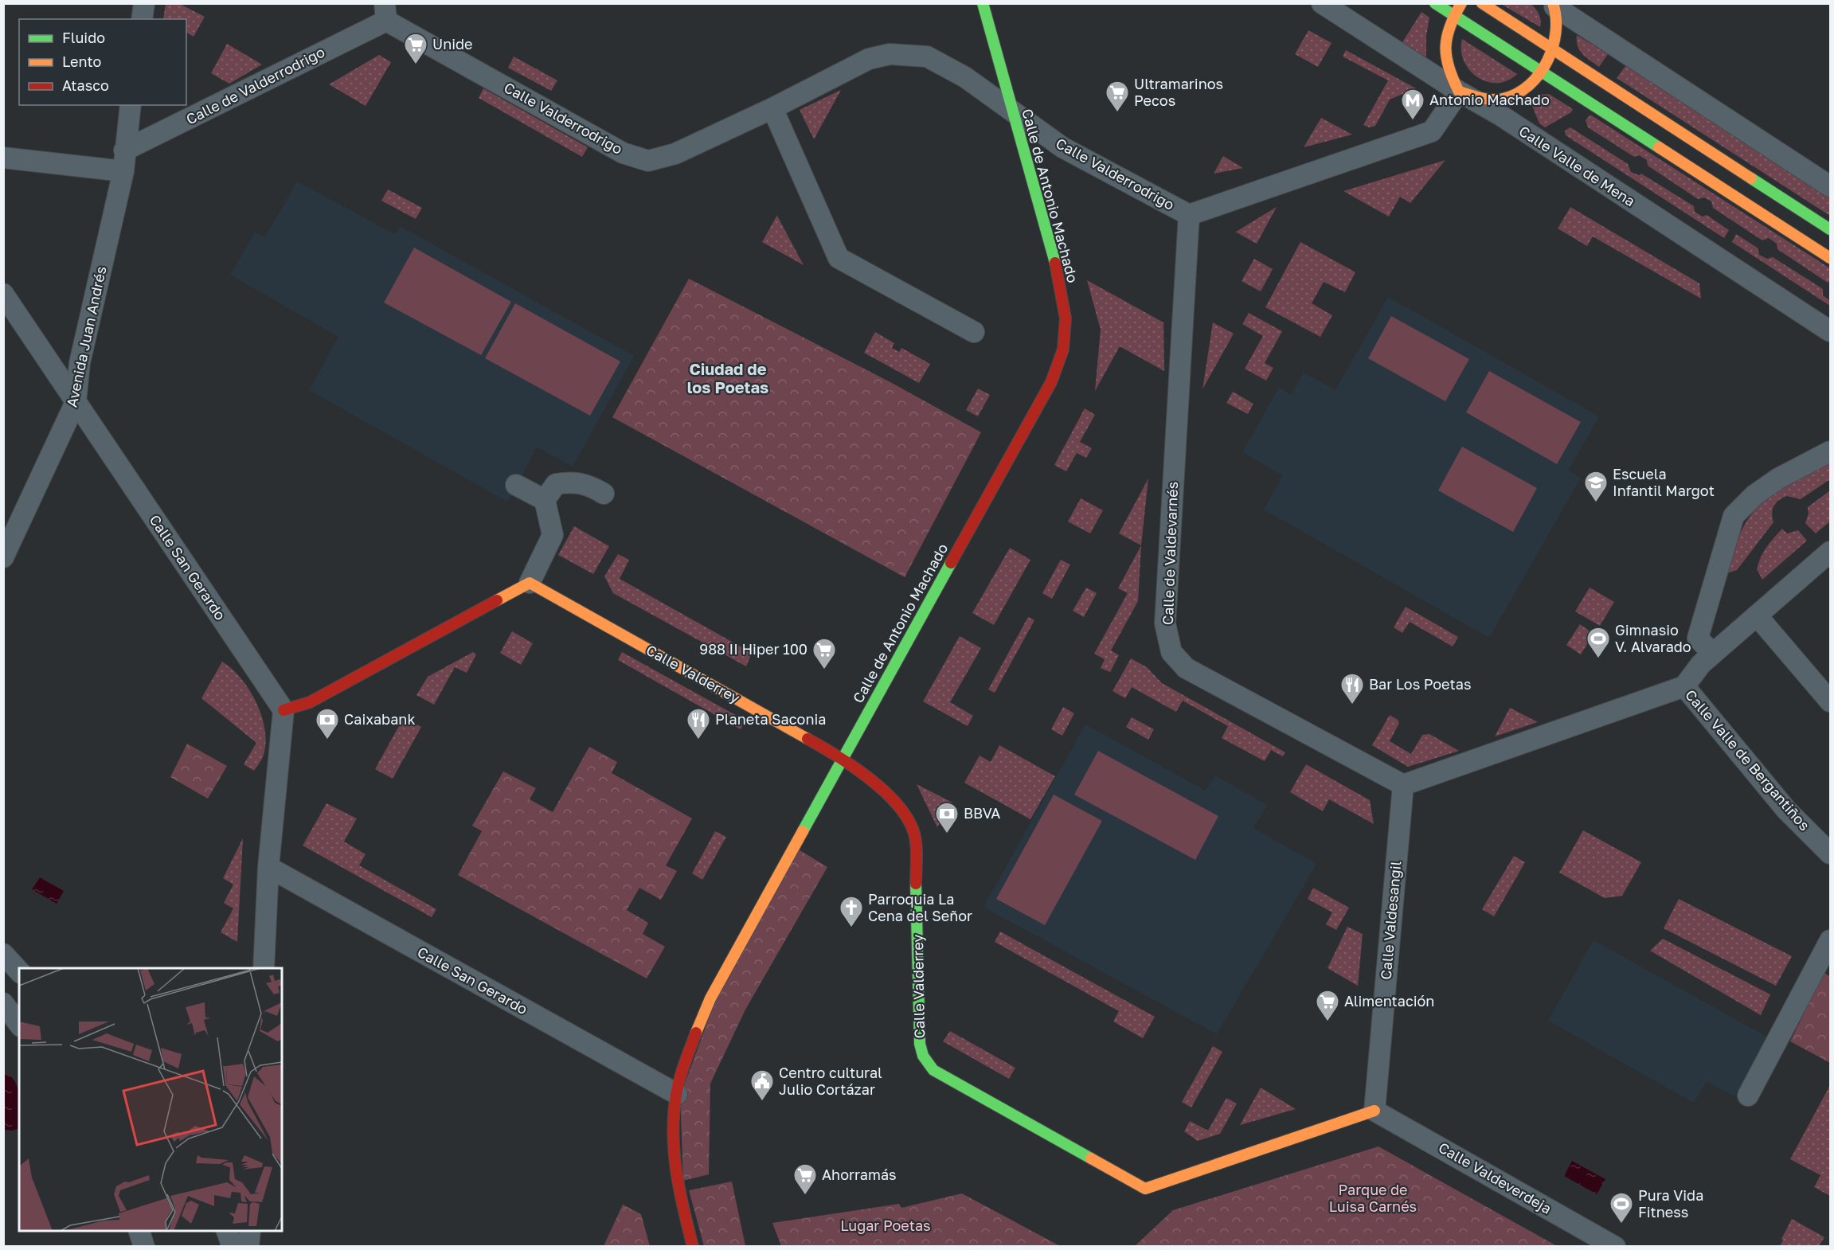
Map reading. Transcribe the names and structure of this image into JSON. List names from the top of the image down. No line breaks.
{"streets":{"street":["Calle de Valderrodrigo","Calle Valderrodrigo","Calle Valle de Mena","Calle de Antonio Machado","Avenida Juan Andrés","Calle de Valdevarnés","Calle San Gerardo","Calle Valderrey","Calle Valle de Bergantiños","Calle Valdesangil","Calle Valdeverdeja"]},"crossings":[["Calle de Valderrodrigo","Calle Valderrodrigo"],["Calle de Valderrodrigo","Avenida Juan Andrés"],["Calle Valderrodrigo","Calle Valle de Mena"],["Calle Valderrodrigo","Calle de Antonio Machado"],["Calle Valderrodrigo","Calle de Valdevarnés"],["Calle de Antonio Machado","Calle San Gerardo"],["Calle de Antonio Machado","Calle Valderrey"],["Avenida Juan Andrés","Calle San Gerardo"],["Calle de Valdevarnés","Calle Valdesangil"],["Calle Valderrey","Calle Valdesangil"],["Calle Valderrey","Calle Valdeverdeja"],["Calle Valdesangil","Calle Valdeverdeja"]],"districts":["Ciudad de los Poetas"],"parks":["Parque de Luisa Carnés","Lugar Poetas"],"places":{"supermarket":["Unide","Ultramarinos Pecos","988 II Hiper 100","Alimentación","Ahorramás"],"metro station":["Antonio Machado"],"school or university":["Escuela Infantil Margot"],"sports":["Gimnasio V. Alvarado","Pura Vida Fitness"],"restaurant":["Bar Los Poetas","Planeta Saconia"],"bank":["Caixabank","BBVA"],"church":["Parroquia La Cena del Señor"],"public building":["Centro cultural Julio Cortázar"]},"legend":["Fluido","Lento","Atasco"]}
